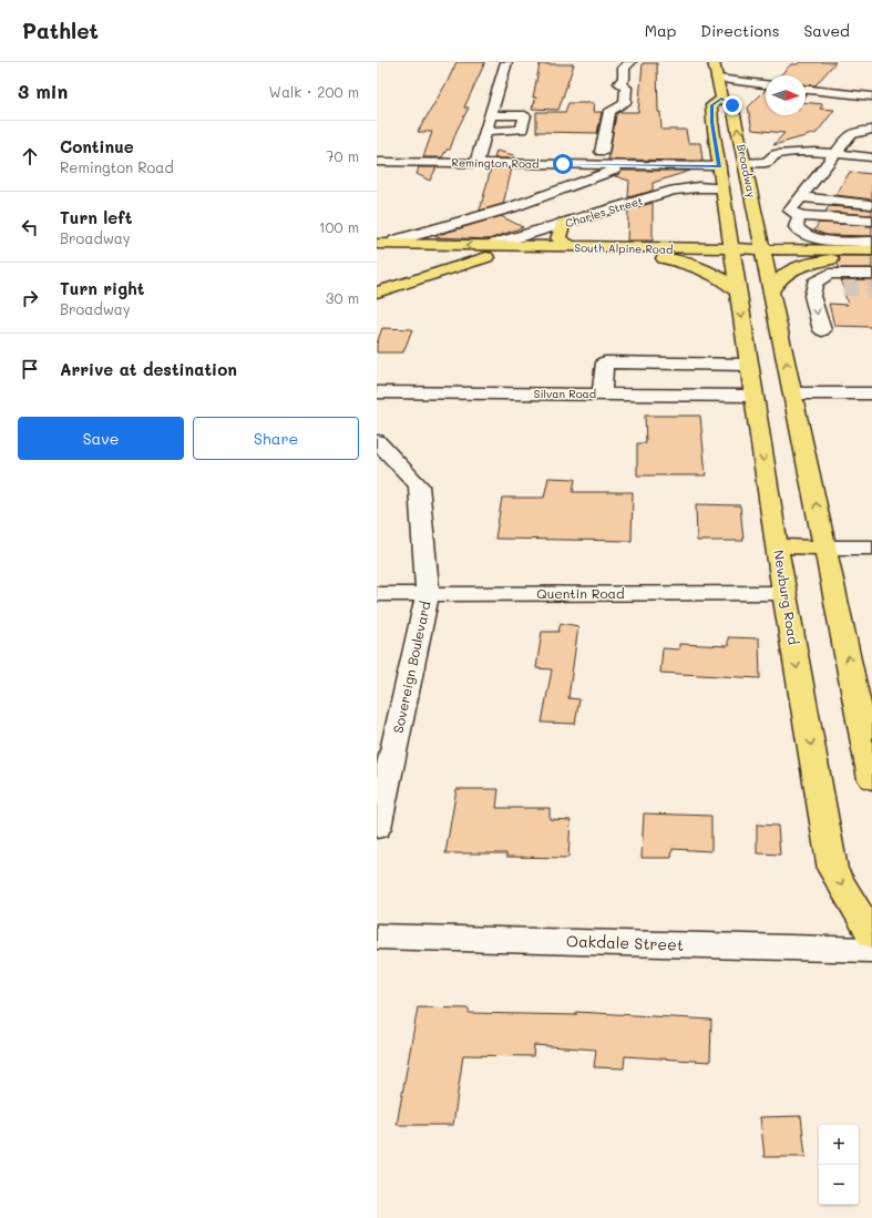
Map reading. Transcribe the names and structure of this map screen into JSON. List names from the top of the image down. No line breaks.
{"streets":{"main road":["Broadway","Charles Street","South Alpine Road","Newburg Road"],"street":["Remington Road","Silvan Road","Quentin Road","Sovereign Boulevard","Oakdale Street"]},"crossings":[["Remington Road","Broadway"],["Broadway","Charles Street"],["Broadway","South Alpine Road"],["Broadway","Newburg Road"],["Charles Street","South Alpine Road"],["South Alpine Road","Newburg Road"],["Silvan Road","Newburg Road"],["Quentin Road","Newburg Road"],["Quentin Road","Sovereign Boulevard"]],"north":"right","page":{"header":"Pathlet","nav":["Map","Directions","Saved"],"heading":["3 min","Walk · 200 m"],"list":[["Continue","Remington Road","70 m"],["Turn left","Broadway","100 m"],["Turn right","Broadway","30 m"],"Arrive at destination"],"buttons":["Save","Share"],"map_buttons":["+","−"]}}
